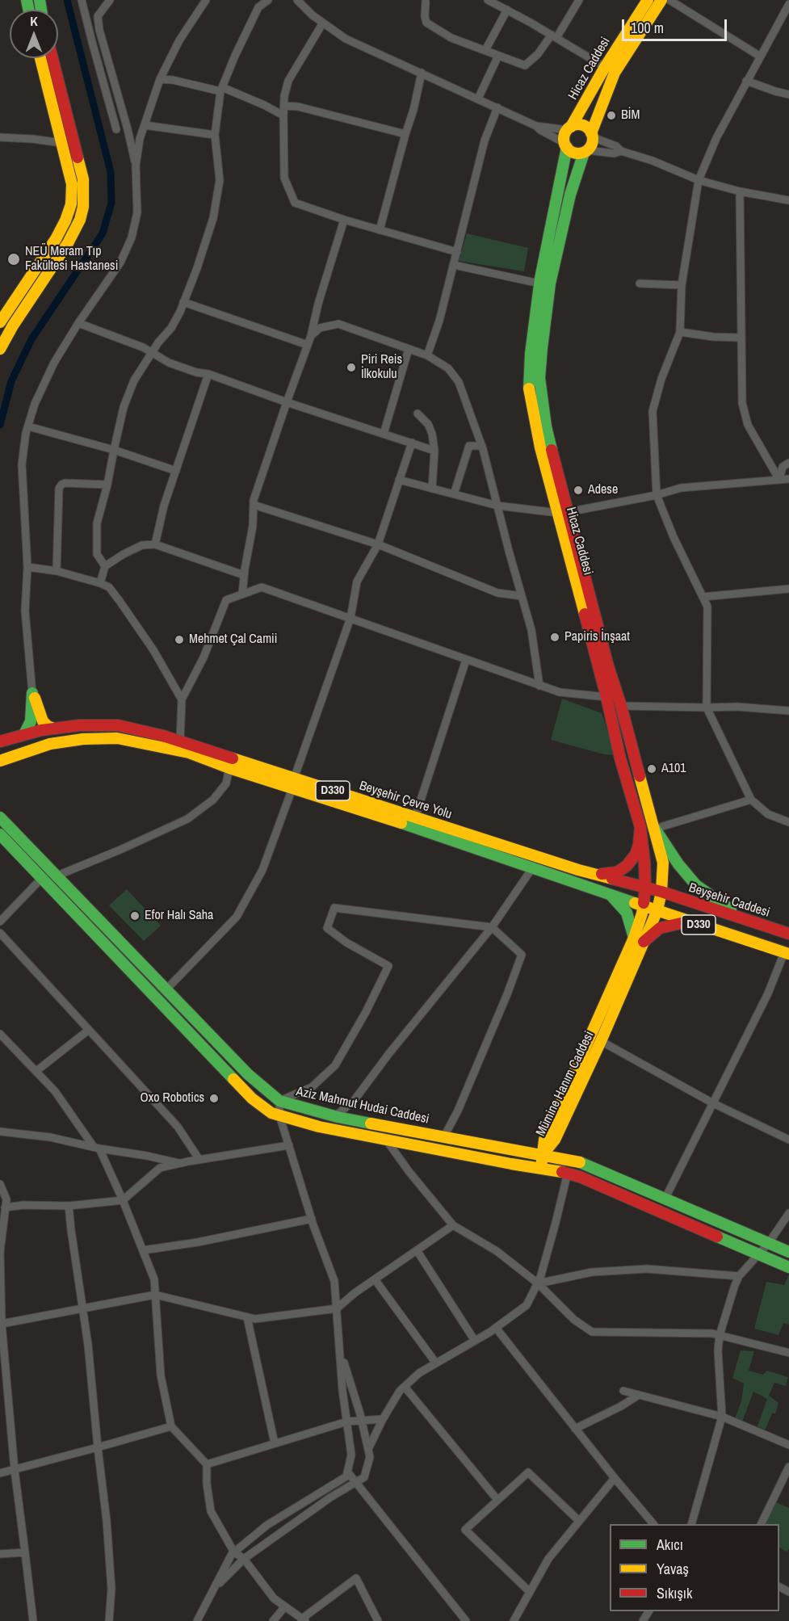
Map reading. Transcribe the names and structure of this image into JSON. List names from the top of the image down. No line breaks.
{"streets":{"main road":["Hicaz Caddesi","D330","Beyşehir Çevre Yolu","Beyşehir Caddesi","Mümine Hanım Caddesi","Aziz Mahmut Hudai Caddesi"]},"crossings":[["Hicaz Caddesi","D330"],["Hicaz Caddesi","Beyşehir Çevre Yolu"],["Hicaz Caddesi","Beyşehir Caddesi"],["Hicaz Caddesi","Mümine Hanım Caddesi"],["D330","Beyşehir Çevre Yolu"],["D330","Mümine Hanım Caddesi"],["Beyşehir Çevre Yolu","Beyşehir Caddesi"],["Mümine Hanım Caddesi","Aziz Mahmut Hudai Caddesi"]],"places":["BİM","NEÜ Meram Tıp Fakültesi Hastanesi","Piri Reis İlkokulu","Adese","Papiris İnşaat","Mehmet Çal Camii","A101","Efor Halı Saha","Oxo Robotics"],"legend":["Akıcı","Yavaş","Sıkışık"],"scale_bar":"100 m","north":"top"}
